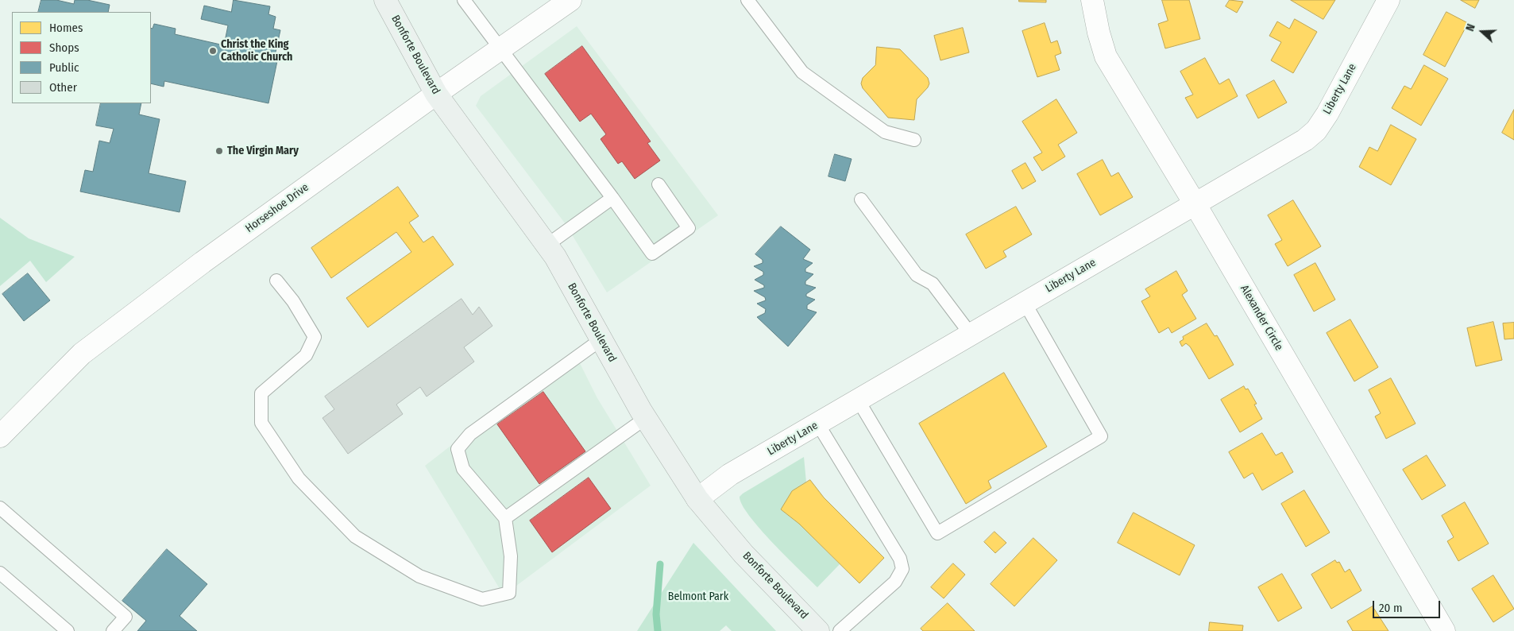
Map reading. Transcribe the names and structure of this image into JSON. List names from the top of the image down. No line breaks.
{"streets":{"main road":["Bonforte Boulevard"],"street":["Liberty Lane","Horseshoe Drive","Alexander Circle"]},"crossings":[["Bonforte Boulevard","Liberty Lane"],["Bonforte Boulevard","Horseshoe Drive"],["Liberty Lane","Alexander Circle"]],"parks":["Belmont Park"],"places":["Christ the King Catholic Church","The Virgin Mary"],"legend":["Homes","Shops","Public","Other"],"scale_bar":"20 m","north":"left"}
